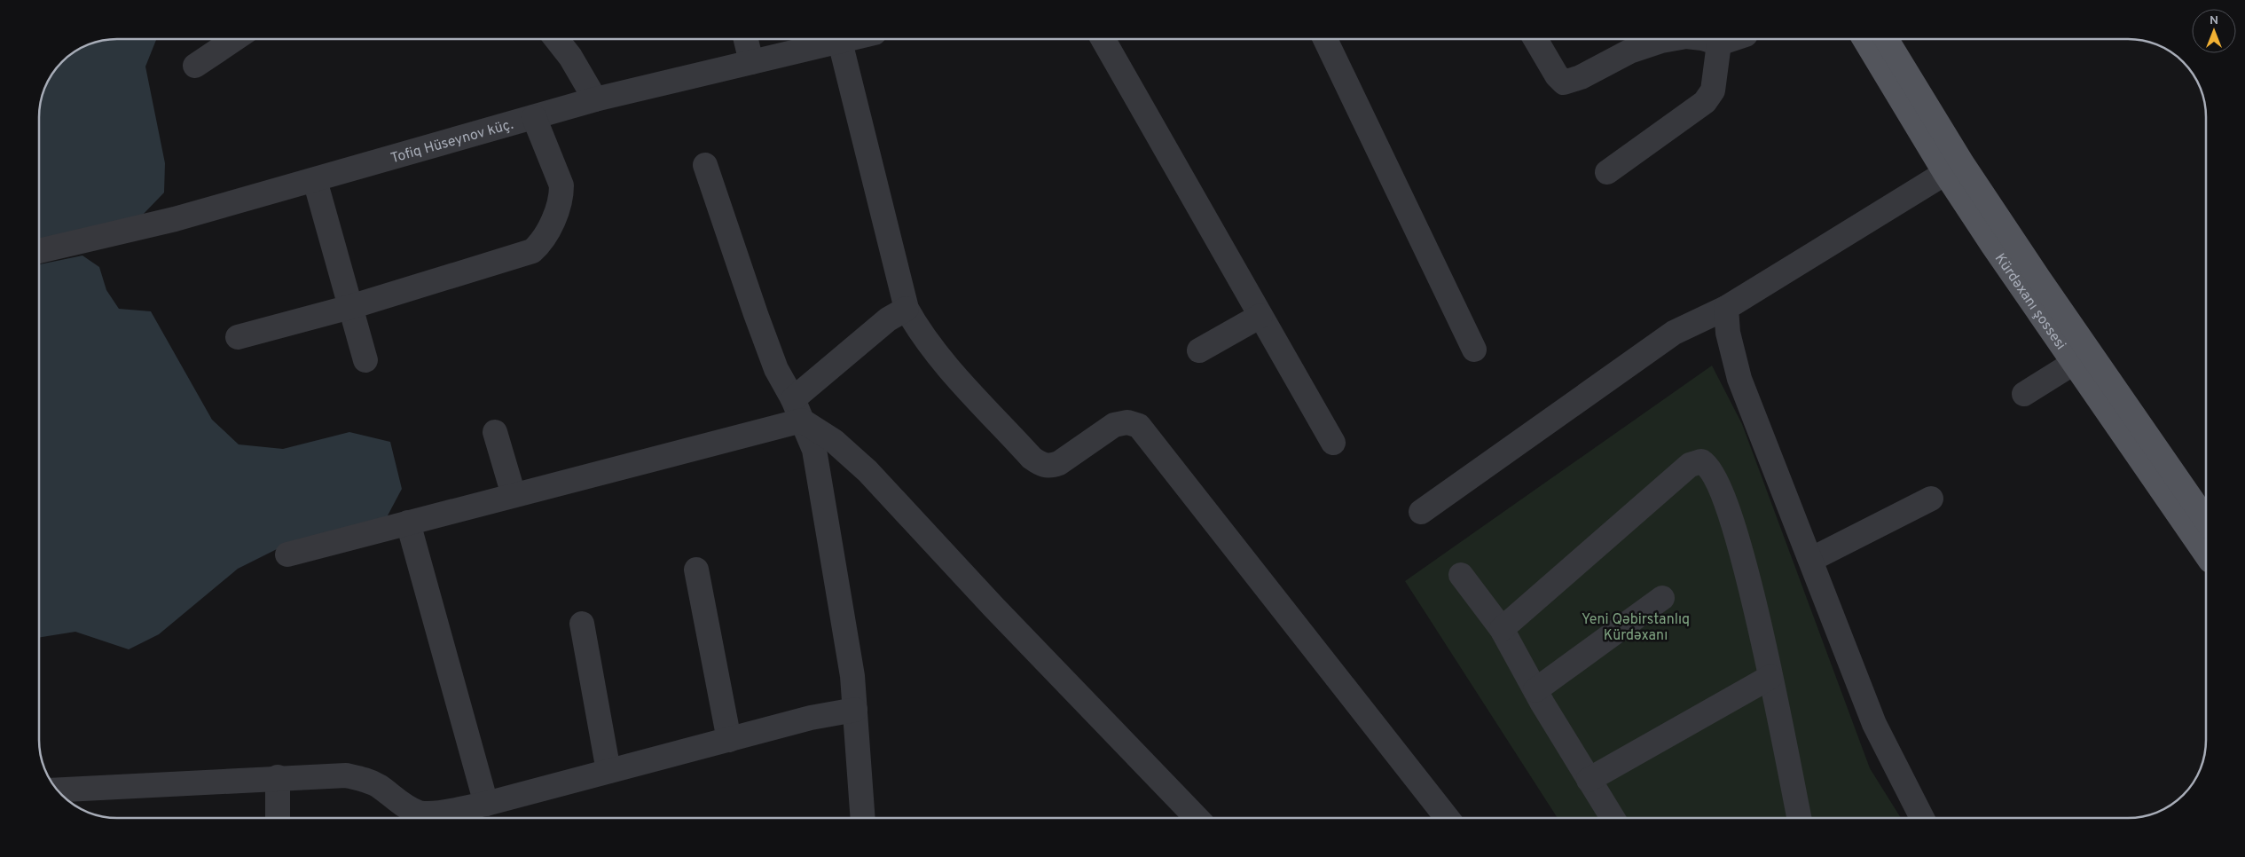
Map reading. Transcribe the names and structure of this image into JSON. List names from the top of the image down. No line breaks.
{"streets":{"main road":["Kürdəxanı şossesi"],"street":["Tofiq Hüseynov küç."]},"parks":["Yeni Qəbirstanlıq Kürdəxanı"],"north":"top"}
